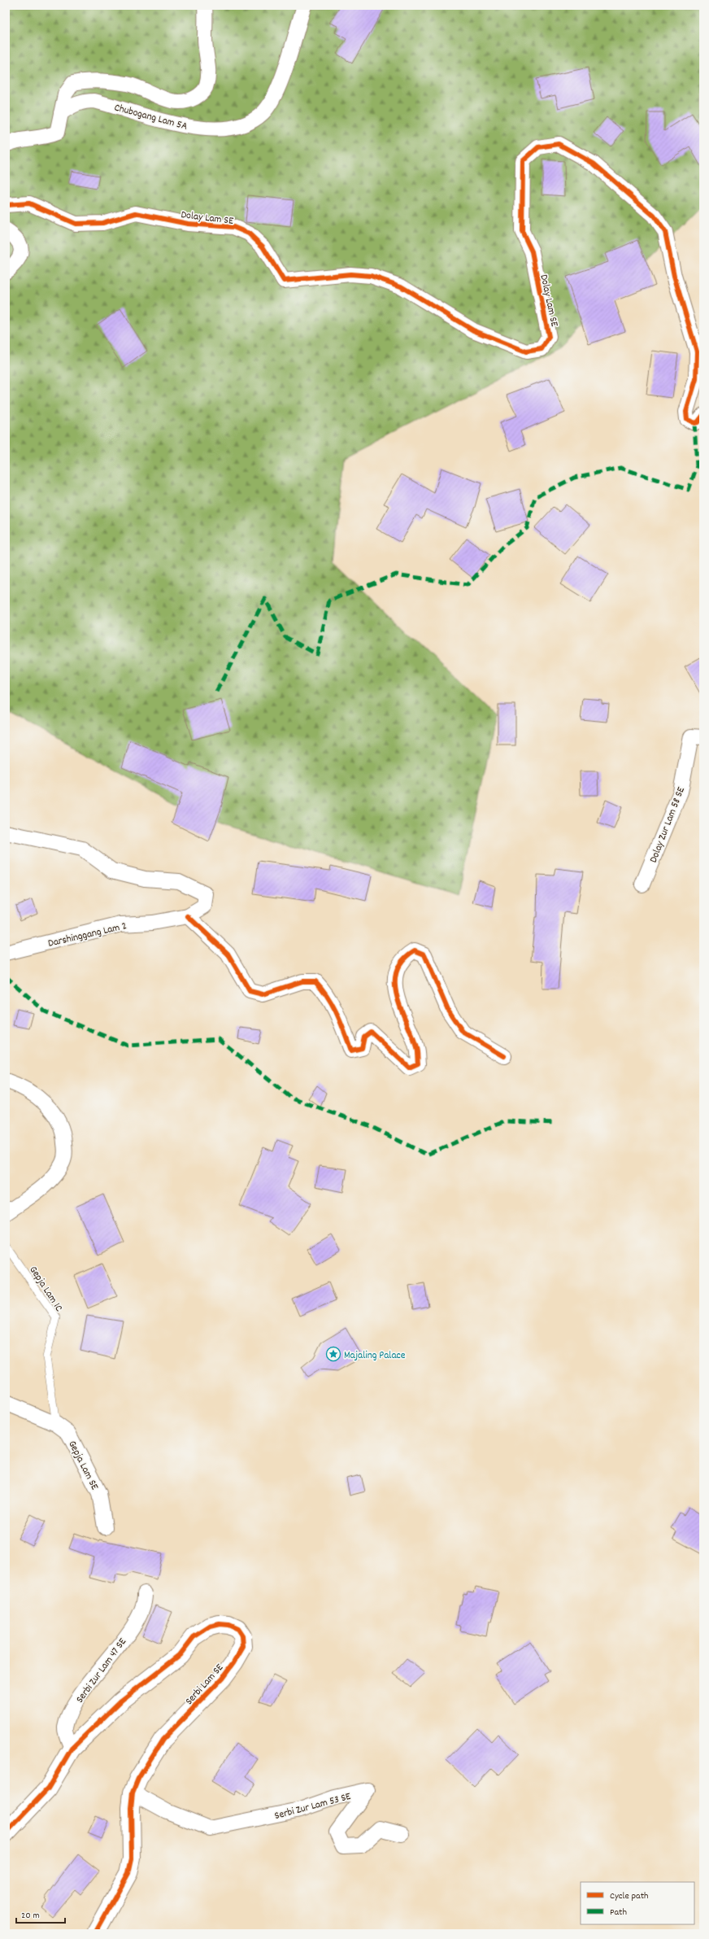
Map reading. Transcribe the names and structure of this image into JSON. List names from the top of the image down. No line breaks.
{"streets":{"street":["Chubogang Lam 5A","Dolay Lam SE","Dolay Zur Lam 58 SE","Darshinggang Lam 2","Gepja Lam SE","Serbi Zur Lam 47 SE","Serbi Lam SE","Serbi Zur Lam 53 SE"],"lane":["Gepja Lam 1C"]},"crossings":[["Gepja Lam 1C","Gepja Lam SE"],["Serbi Zur Lam 47 SE","Serbi Lam SE"],["Serbi Lam SE","Serbi Zur Lam 53 SE"]],"places":{"place":["Majaling Palace"]},"legend":["Cycle path","Path"],"scale_bar":"20 m"}
